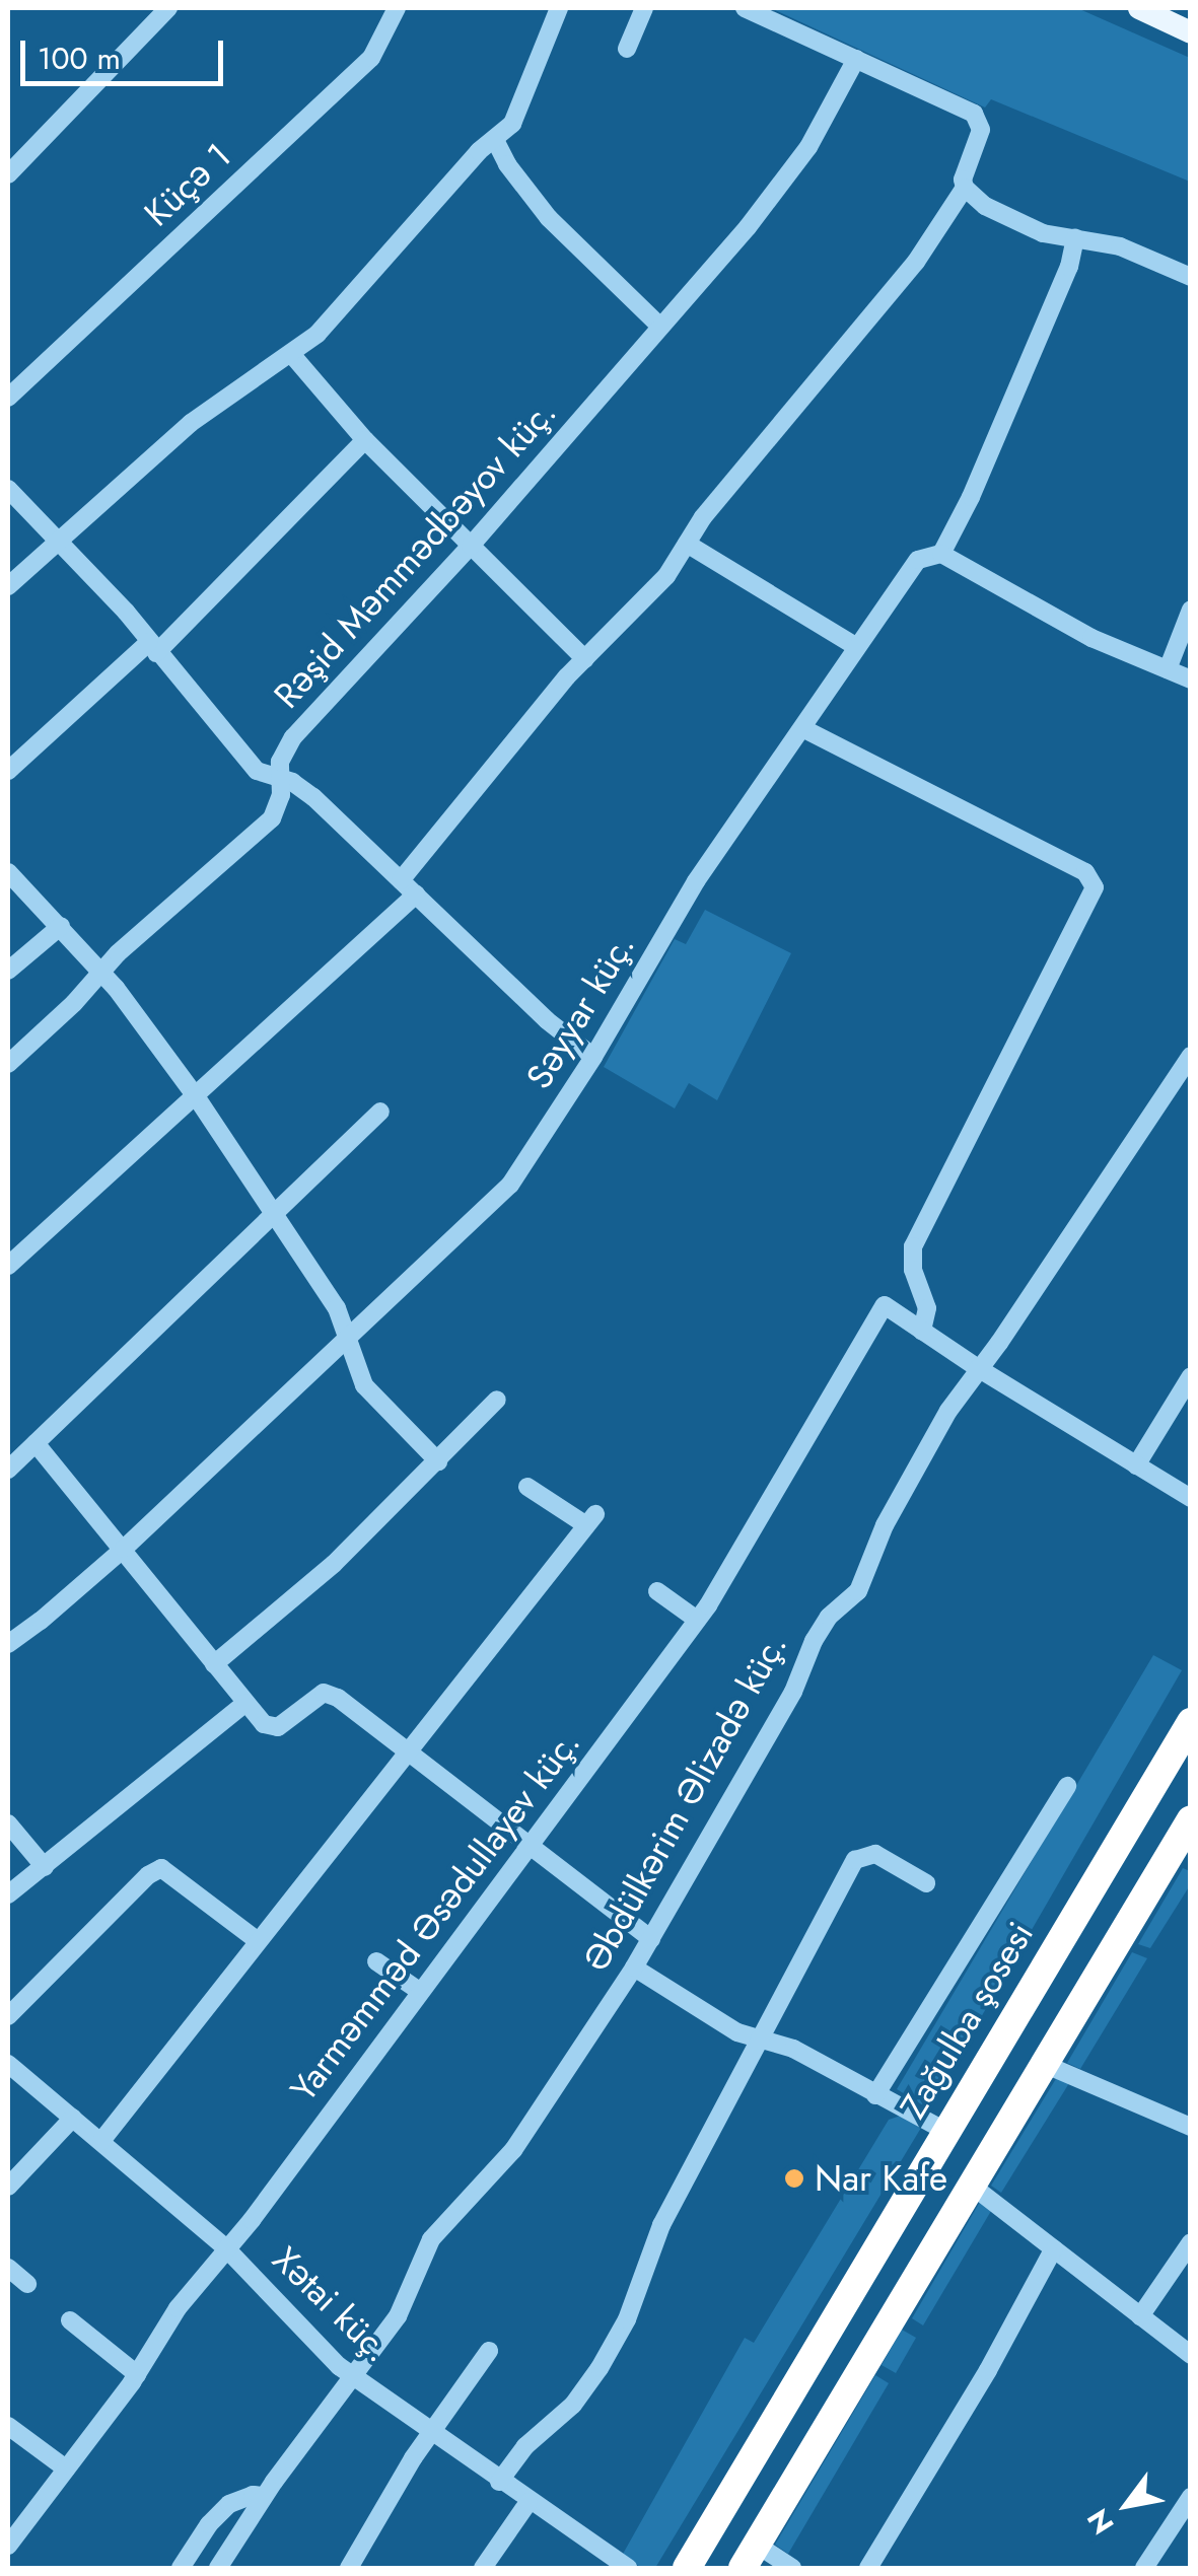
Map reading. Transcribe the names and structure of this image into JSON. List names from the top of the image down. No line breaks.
{"streets":{"highway":["Zağulba şosesi"],"street":["Küçə 1","Rəşid Məmmədbəyov küç.","Səyyar küç.","Əbdülkərim Əlizadə küç.","Yarməmməd Əsədullayev küç.","Xətai küç."]},"crossings":[["Əbdülkərim Əlizadə küç.","Xətai küç."],["Yarməmməd Əsədullayev küç.","Xətai küç."]],"places":["Nar Kafe"],"scale_bar":"100 m","north":"bottom left"}
